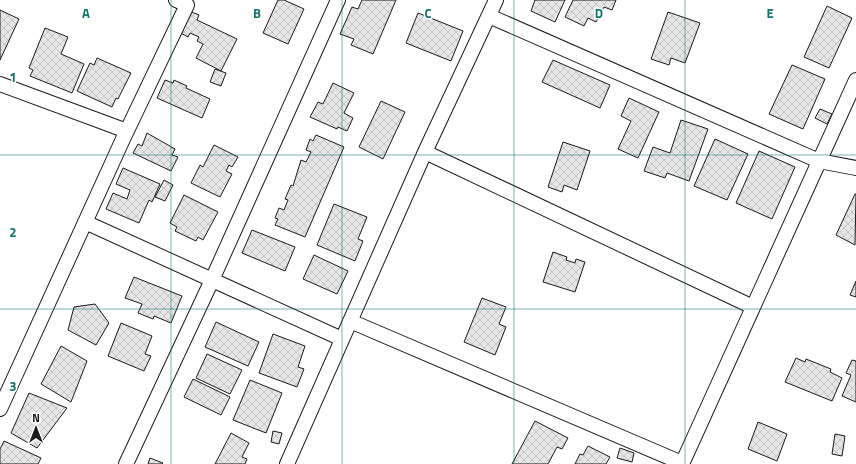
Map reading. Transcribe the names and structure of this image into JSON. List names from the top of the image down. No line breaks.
{"north":"top","grid":{"columns":["A","B","C","D","E"],"rows":["1","2","3"]}}
